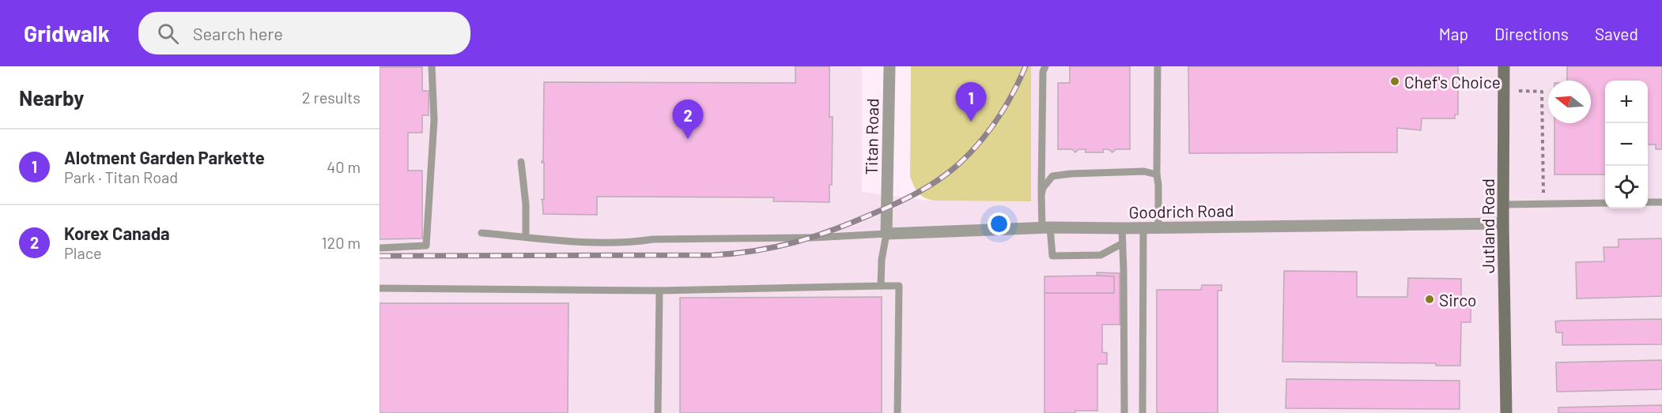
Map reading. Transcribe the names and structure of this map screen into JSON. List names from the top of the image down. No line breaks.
{"streets":{"street":["Titan Road","Goodrich Road","Jutland Road"]},"crossings":[["Titan Road","Goodrich Road"],["Goodrich Road","Jutland Road"]],"places":["Chef's Choice","Sirco"],"north":"left","page":{"header":"Gridwalk","search":"Search here","nav":["Map","Directions","Saved"],"heading":["Nearby","2 results"],"map_buttons":["+","−"],"pins":["1","2"],"list":[{"mark":"1","name":"Alotment Garden Parkette","note":"Park · Titan Road","value":"40 m"},{"mark":"2","name":"Korex Canada","note":"Place","value":"120 m"}]}}
